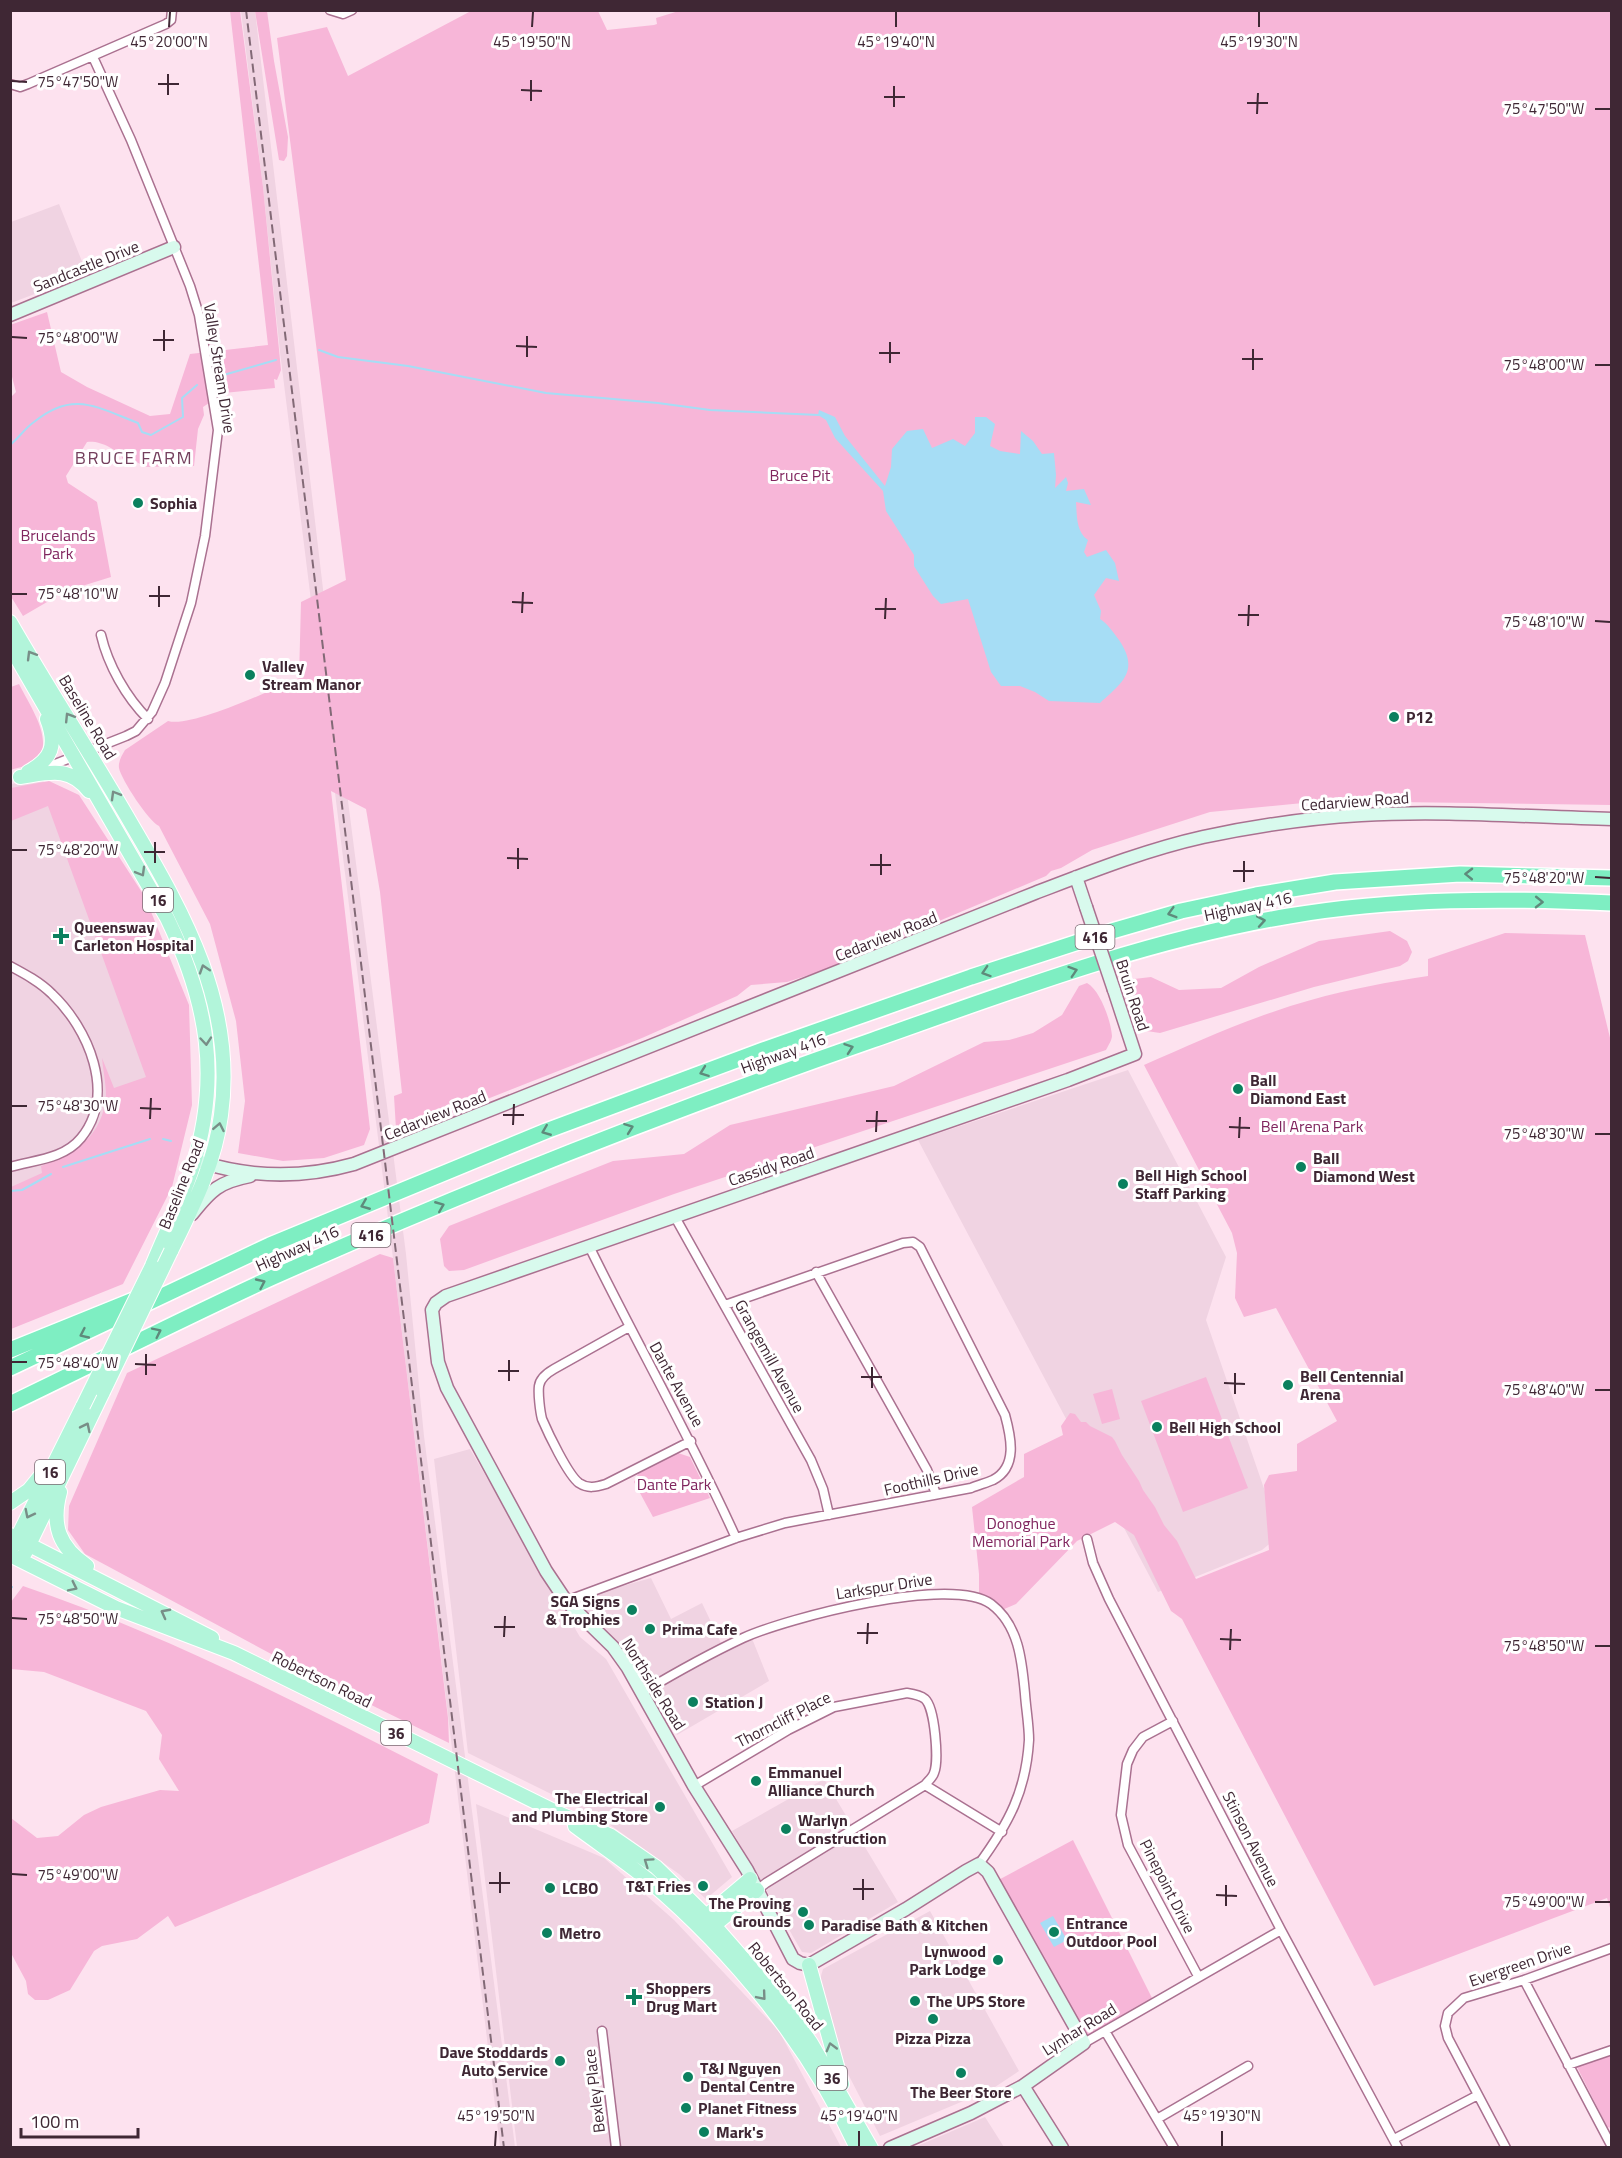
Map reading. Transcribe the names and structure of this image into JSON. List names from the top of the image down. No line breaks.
{"streets":{"highway":["Highway 416","416"],"main road":["Baseline Road","16","Robertson Road","36"],"street":["Sandcastle Drive","Valley Stream Drive","Cedarview Road","Bruin Road","Cassidy Road","Grangemill Avenue","Dante Avenue","Foothills Drive","Larkspur Drive","Northside Road","Thorncliff Place","Stinson Avenue","Pinepoint Drive","Evergreen Drive","Lynhar Road","Bexley Place"]},"crossings":[["Sandcastle Drive","Valley Stream Drive"],["Valley Stream Drive","Baseline Road"],["Baseline Road","Cedarview Road"],["Baseline Road","Robertson Road"],["Cedarview Road","Bruin Road"],["Bruin Road","Cassidy Road"],["Cassidy Road","Grangemill Avenue"],["Cassidy Road","Dante Avenue"],["Cassidy Road","Northside Road"],["Grangemill Avenue","Foothills Drive"],["Dante Avenue","Foothills Drive"],["Foothills Drive","Northside Road"],["Larkspur Drive","Northside Road"],["Northside Road","Thorncliff Place"],["Stinson Avenue","Pinepoint Drive"],["Stinson Avenue","Lynhar Road"],["Pinepoint Drive","Lynhar Road"]],"districts":["BRUCE FARM"],"parks":["Bruce Pit","Brucelands Park","Bell Arena Park","Dante Park","Donoghue Memorial Park"],"places":{"other":["Sophia","Valley Stream Manor","P12","Ball Diamond East","Ball Diamond West","Bell High School Staff Parking","Bell Centennial Arena","Bell High School","SGA Signs & Trophies","Prima Cafe","Station J","Emmanuel Alliance Church","The Electrical and Plumbing Store","Warlyn Construction","T&T Fries","LCBO","The Proving Grounds","Paradise Bath & Kitchen","Entrance Outdoor Pool","Metro","Lynwood Park Lodge","The UPS Store","Pizza Pizza","Dave Stoddards Auto Service","The Beer Store","T&J Nguyen Dental Centre","Planet Fitness","Mark's"],"health":["Queensway Carleton Hospital","Shoppers Drug Mart"]},"scale_bar":"100 m","coordinates":["45°20'00\"N","45°19'50\"N","45°19'40\"N","45°19'30\"N","75°47'50\"W","75°48'00\"W","75°48'10\"W","75°48'20\"W","75°48'30\"W","75°48'40\"W","75°48'50\"W","75°49'00\"W"]}
